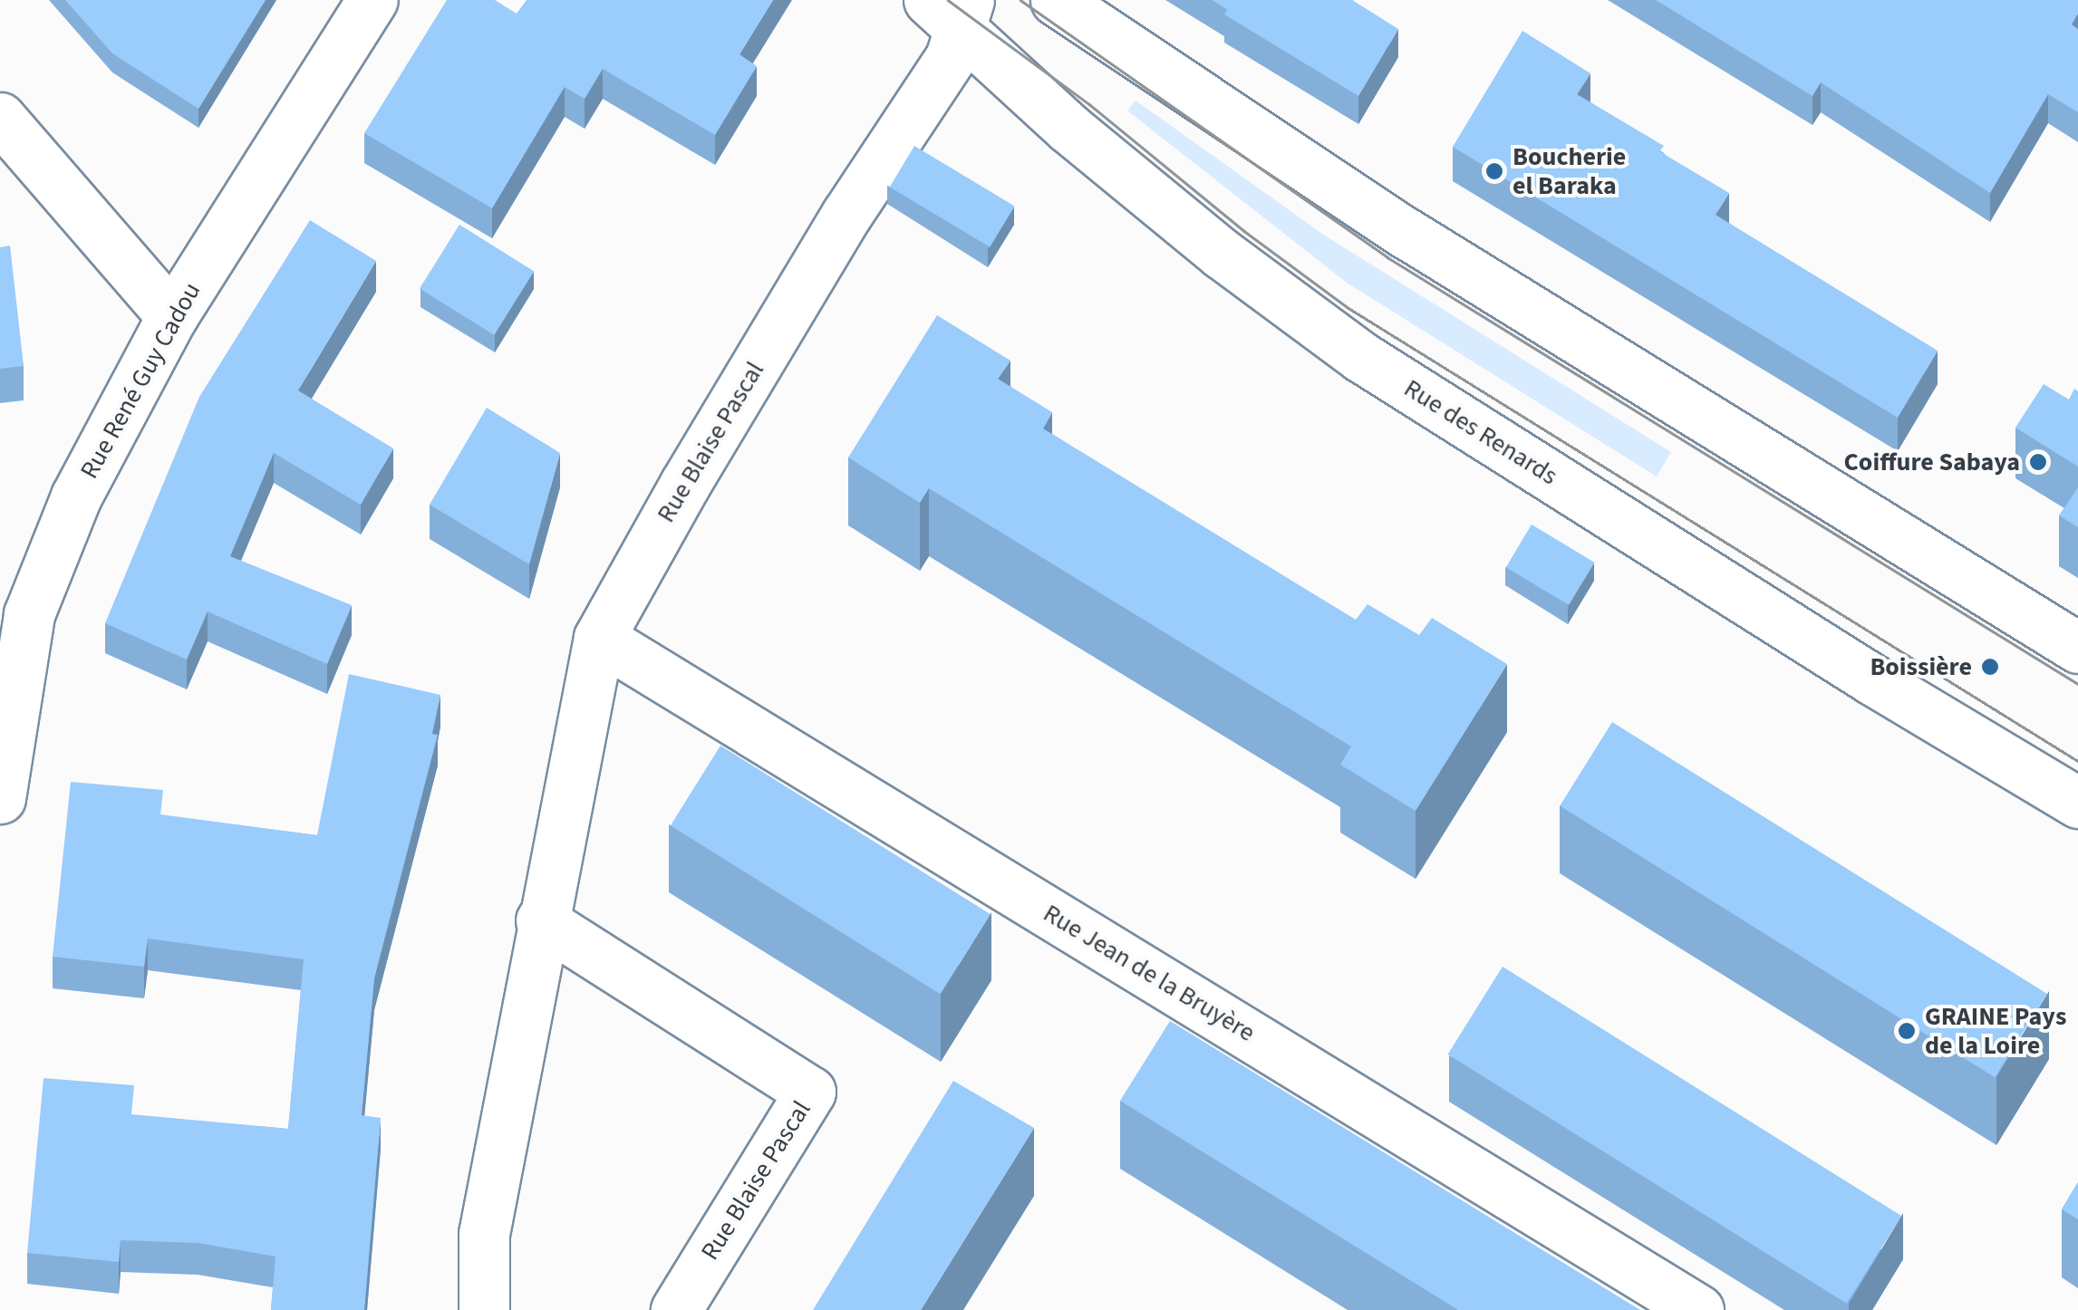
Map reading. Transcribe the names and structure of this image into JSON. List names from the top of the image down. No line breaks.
{"streets":{"street":["Rue René Guy Cadou","Rue des Renards","Rue Blaise Pascal","Rue Jean de la Bruyère"]},"crossings":[["Rue des Renards","Rue Blaise Pascal"],["Rue Blaise Pascal","Rue Jean de la Bruyère"]],"places":["Boucherie el Baraka","Coiffure Sabaya","Boissière","GRAINE Pays de la Loire"]}
